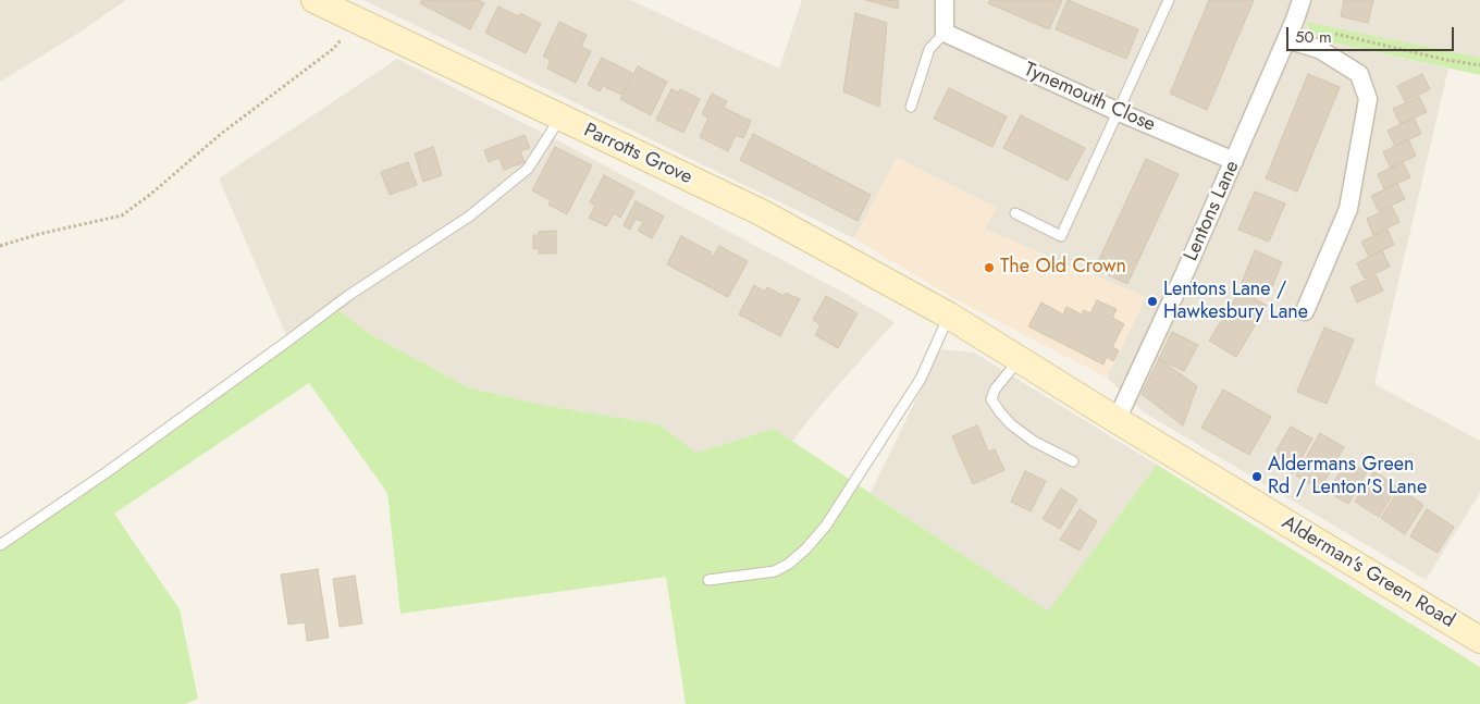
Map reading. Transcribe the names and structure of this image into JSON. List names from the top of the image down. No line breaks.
{"streets":{"main road":["Parrotts Grove","Alderman's Green Road"],"street":["Tynemouth Close","Lentons Lane"]},"crossings":[["Tynemouth Close","Lentons Lane"],["Parrotts Grove","Alderman's Green Road"],["Lentons Lane","Alderman's Green Road"]],"places":["The Old Crown","Lentons Lane / Hawkesbury Lane","Aldermans Green Rd / Lenton'S Lane"],"scale_bar":"50 m"}
